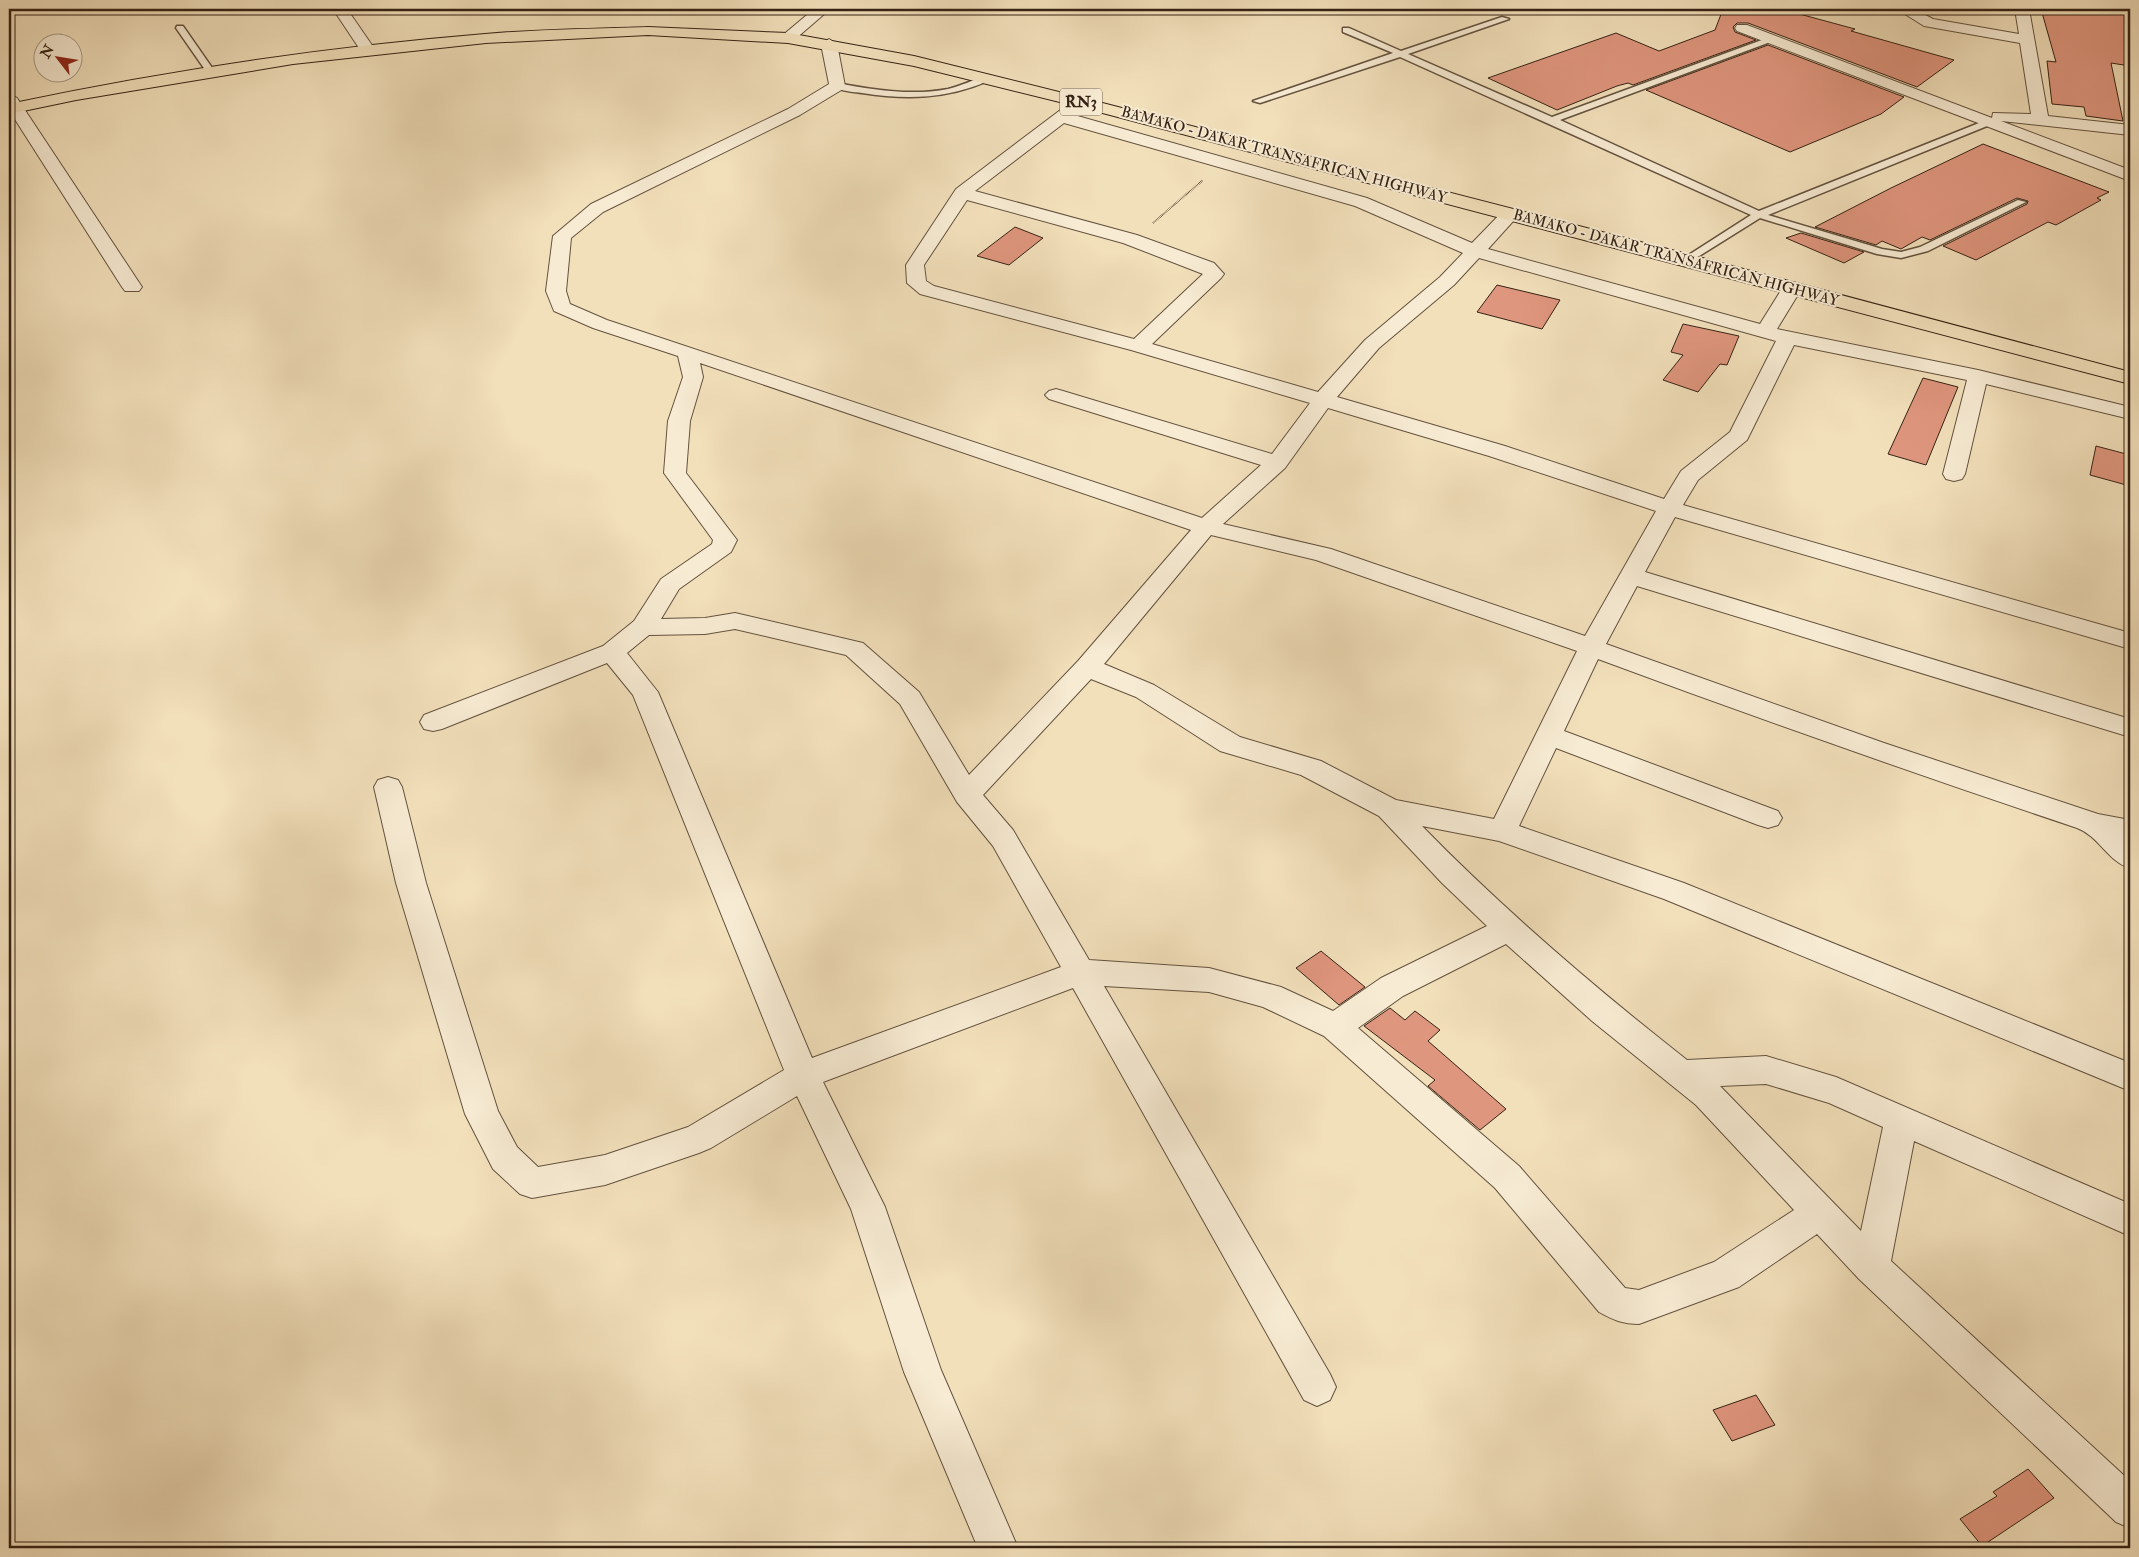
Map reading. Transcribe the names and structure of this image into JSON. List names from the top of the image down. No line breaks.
{"streets":{"highway":["RN3","BAMAKO - DAKAR TRANSAFRICAN HIGHWAY"]},"north":"top left"}
